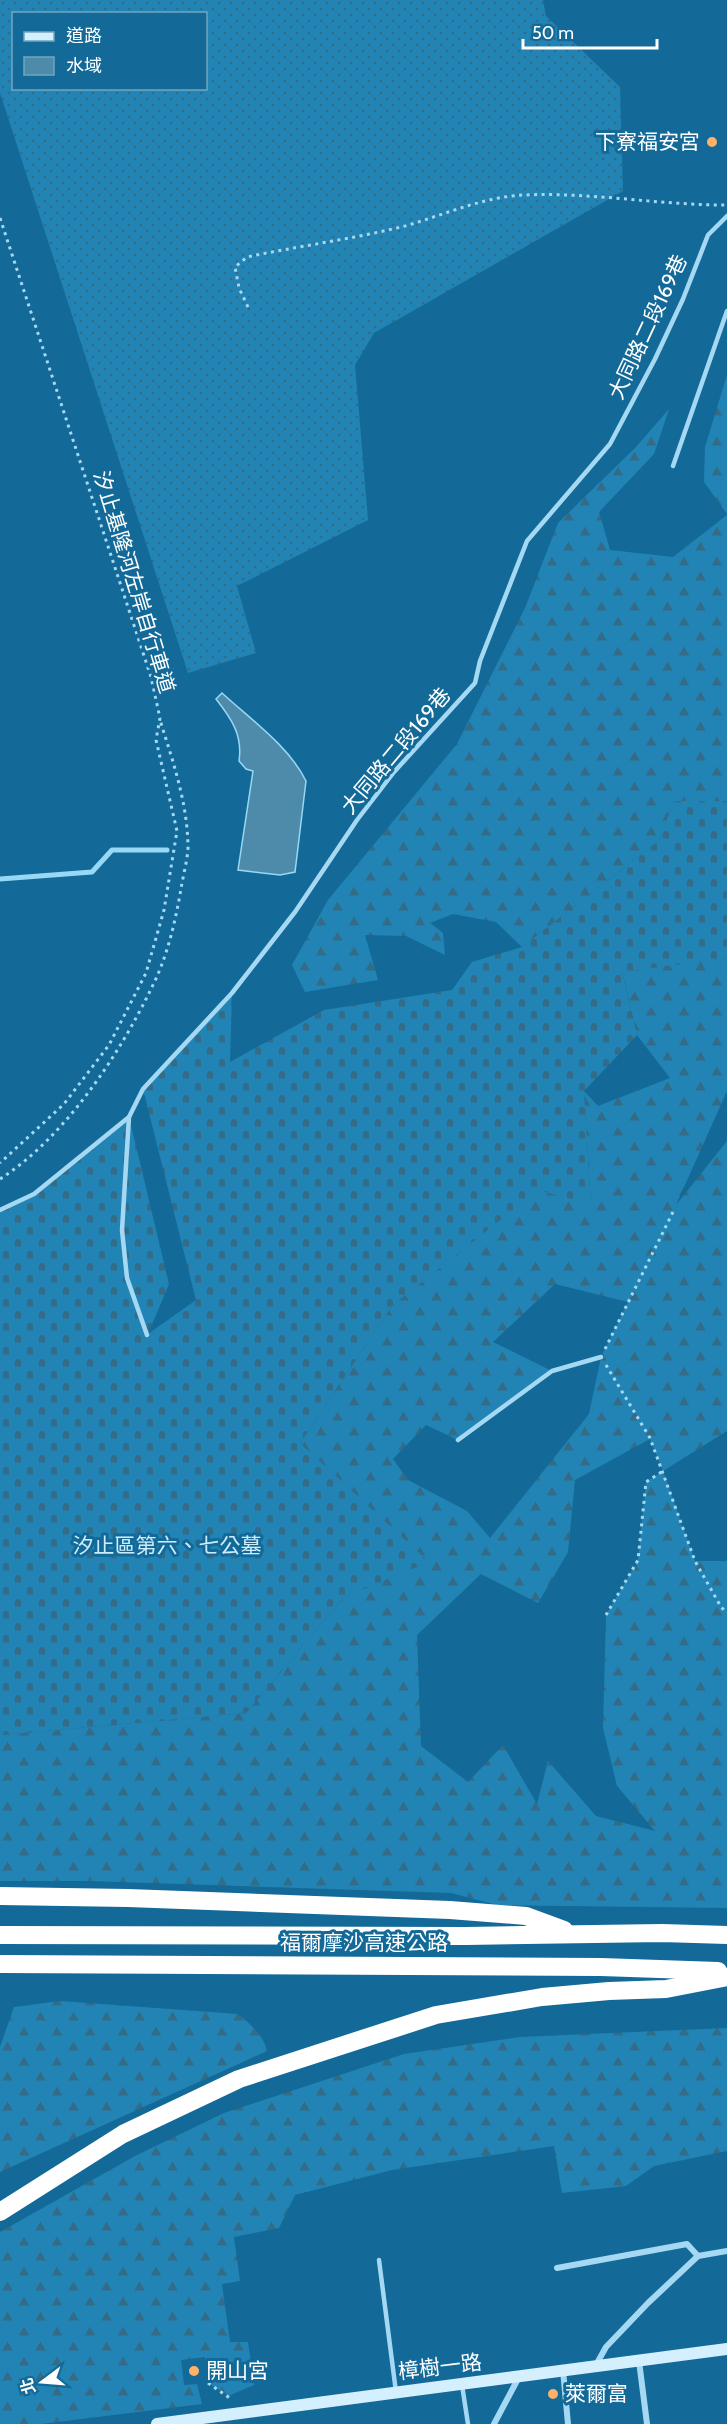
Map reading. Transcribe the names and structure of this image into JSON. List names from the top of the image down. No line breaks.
{"streets":{"highway":["福爾摩沙高速公路"],"street":["樟樹一路"],"lane":["大同路二段169巷"],"path":["汐止基隆河左岸自行車道"]},"parks":["汐止區第六、七公墓"],"places":["下寮福安宮","開山宮","萊爾富"],"legend":["道路","水域"],"scale_bar":"50 m","north":"left"}
